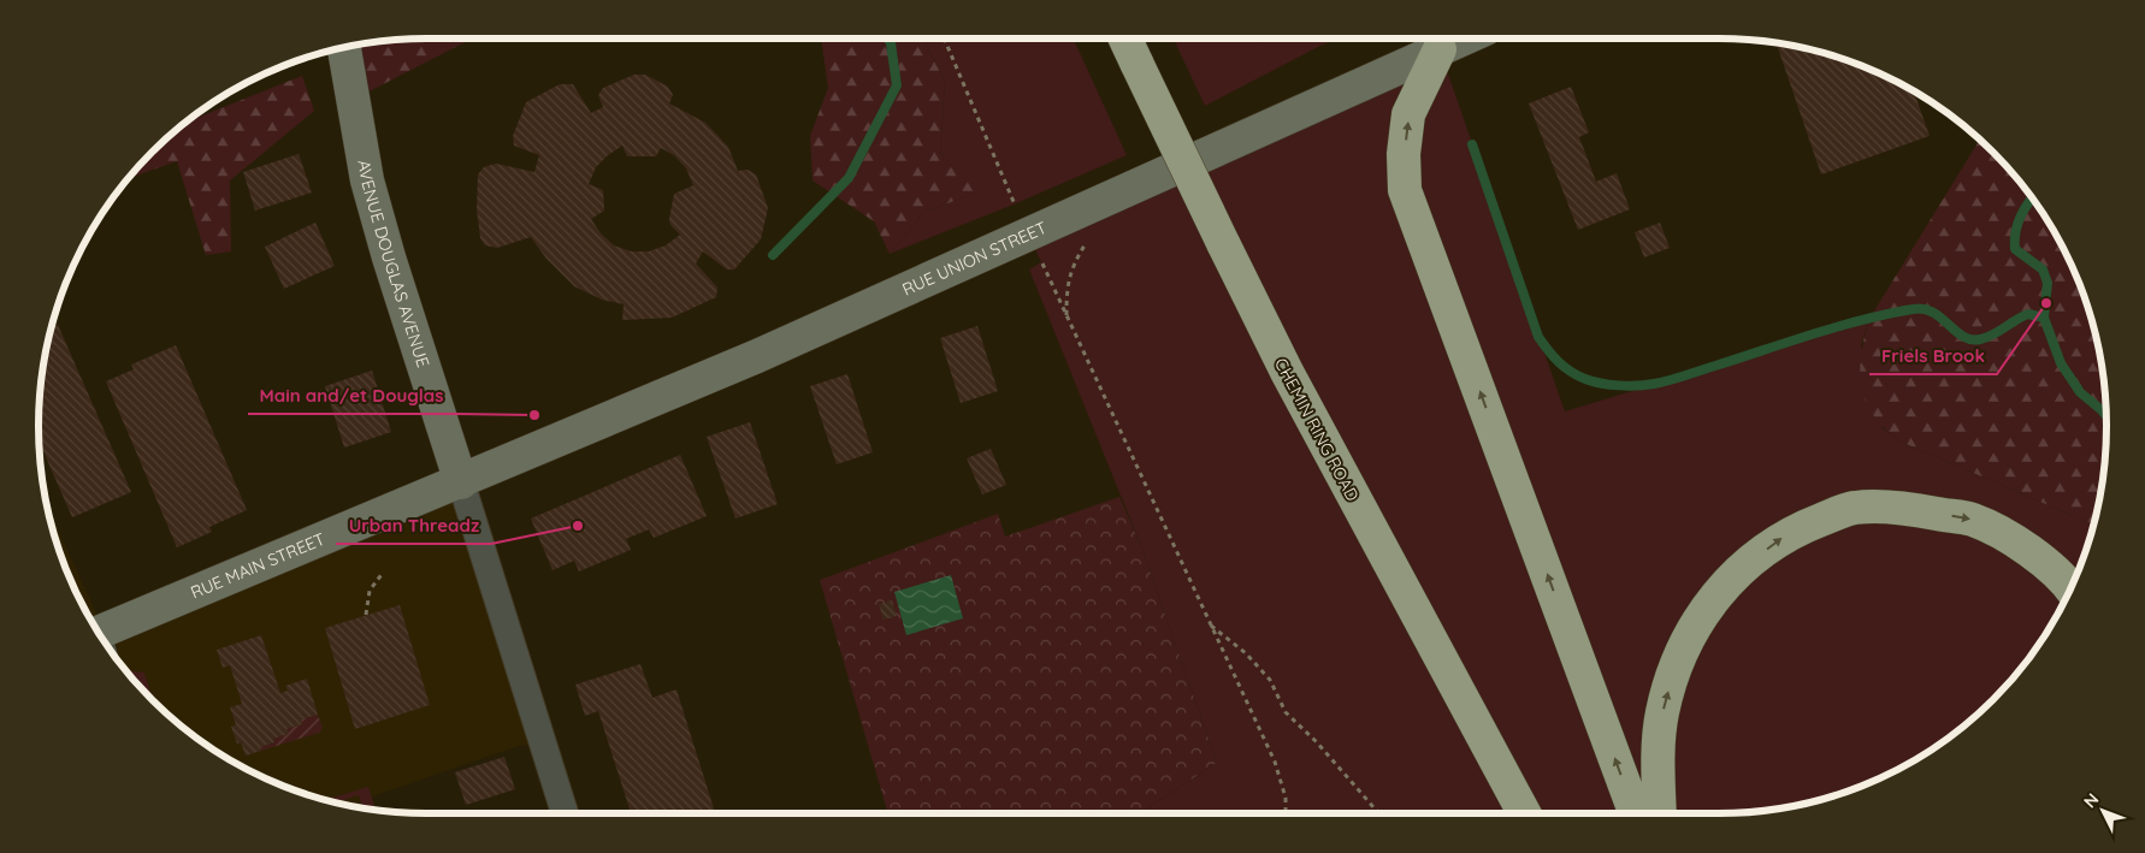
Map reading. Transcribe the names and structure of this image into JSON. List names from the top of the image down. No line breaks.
{"streets":{"highway":["CHEMIN RING ROAD"],"main road":["RUE UNION STREET","AVENUE DOUGLAS AVENUE","RUE MAIN STREET"]},"crossings":[["RUE UNION STREET","AVENUE DOUGLAS AVENUE"],["RUE UNION STREET","RUE MAIN STREET"],["AVENUE DOUGLAS AVENUE","RUE MAIN STREET"]],"places":["Friels Brook","Main and/et Douglas","Urban Threadz"],"north":"top left"}
